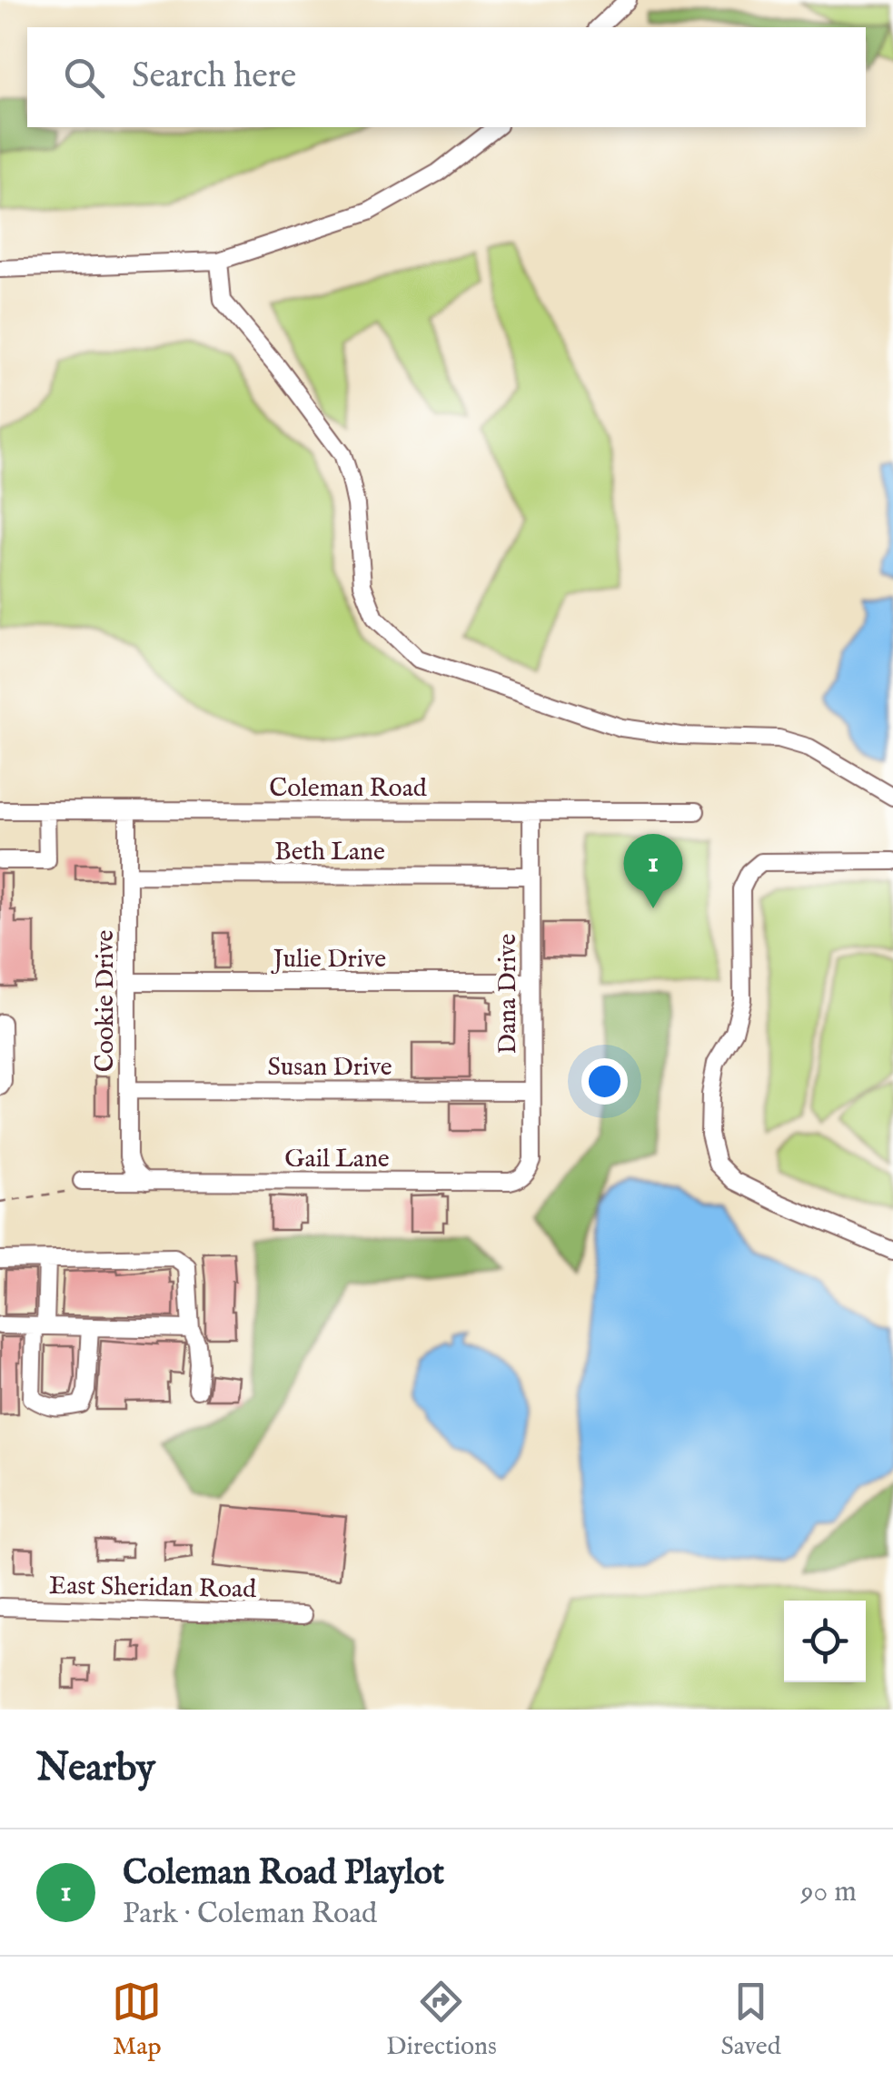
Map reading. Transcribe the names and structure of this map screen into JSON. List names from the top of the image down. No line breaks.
{"streets":{"street":["Coleman Road","Beth Lane","Julie Drive","Dana Drive","Cookie Drive","Susan Drive","Gail Lane","East Sheridan Road"]},"crossings":[["Coleman Road","Dana Drive"],["Coleman Road","Cookie Drive"],["Beth Lane","Dana Drive"],["Beth Lane","Cookie Drive"],["Julie Drive","Dana Drive"],["Julie Drive","Cookie Drive"],["Dana Drive","Susan Drive"],["Dana Drive","Gail Lane"],["Cookie Drive","Susan Drive"],["Cookie Drive","Gail Lane"]],"page":{"search":"Search here","pins":"1","heading":"Nearby","list":[{"mark":"1","name":"Coleman Road Playlot","note":"Park · Coleman Road","value":"90 m"}],"nav":["Map","Directions","Saved"]}}
